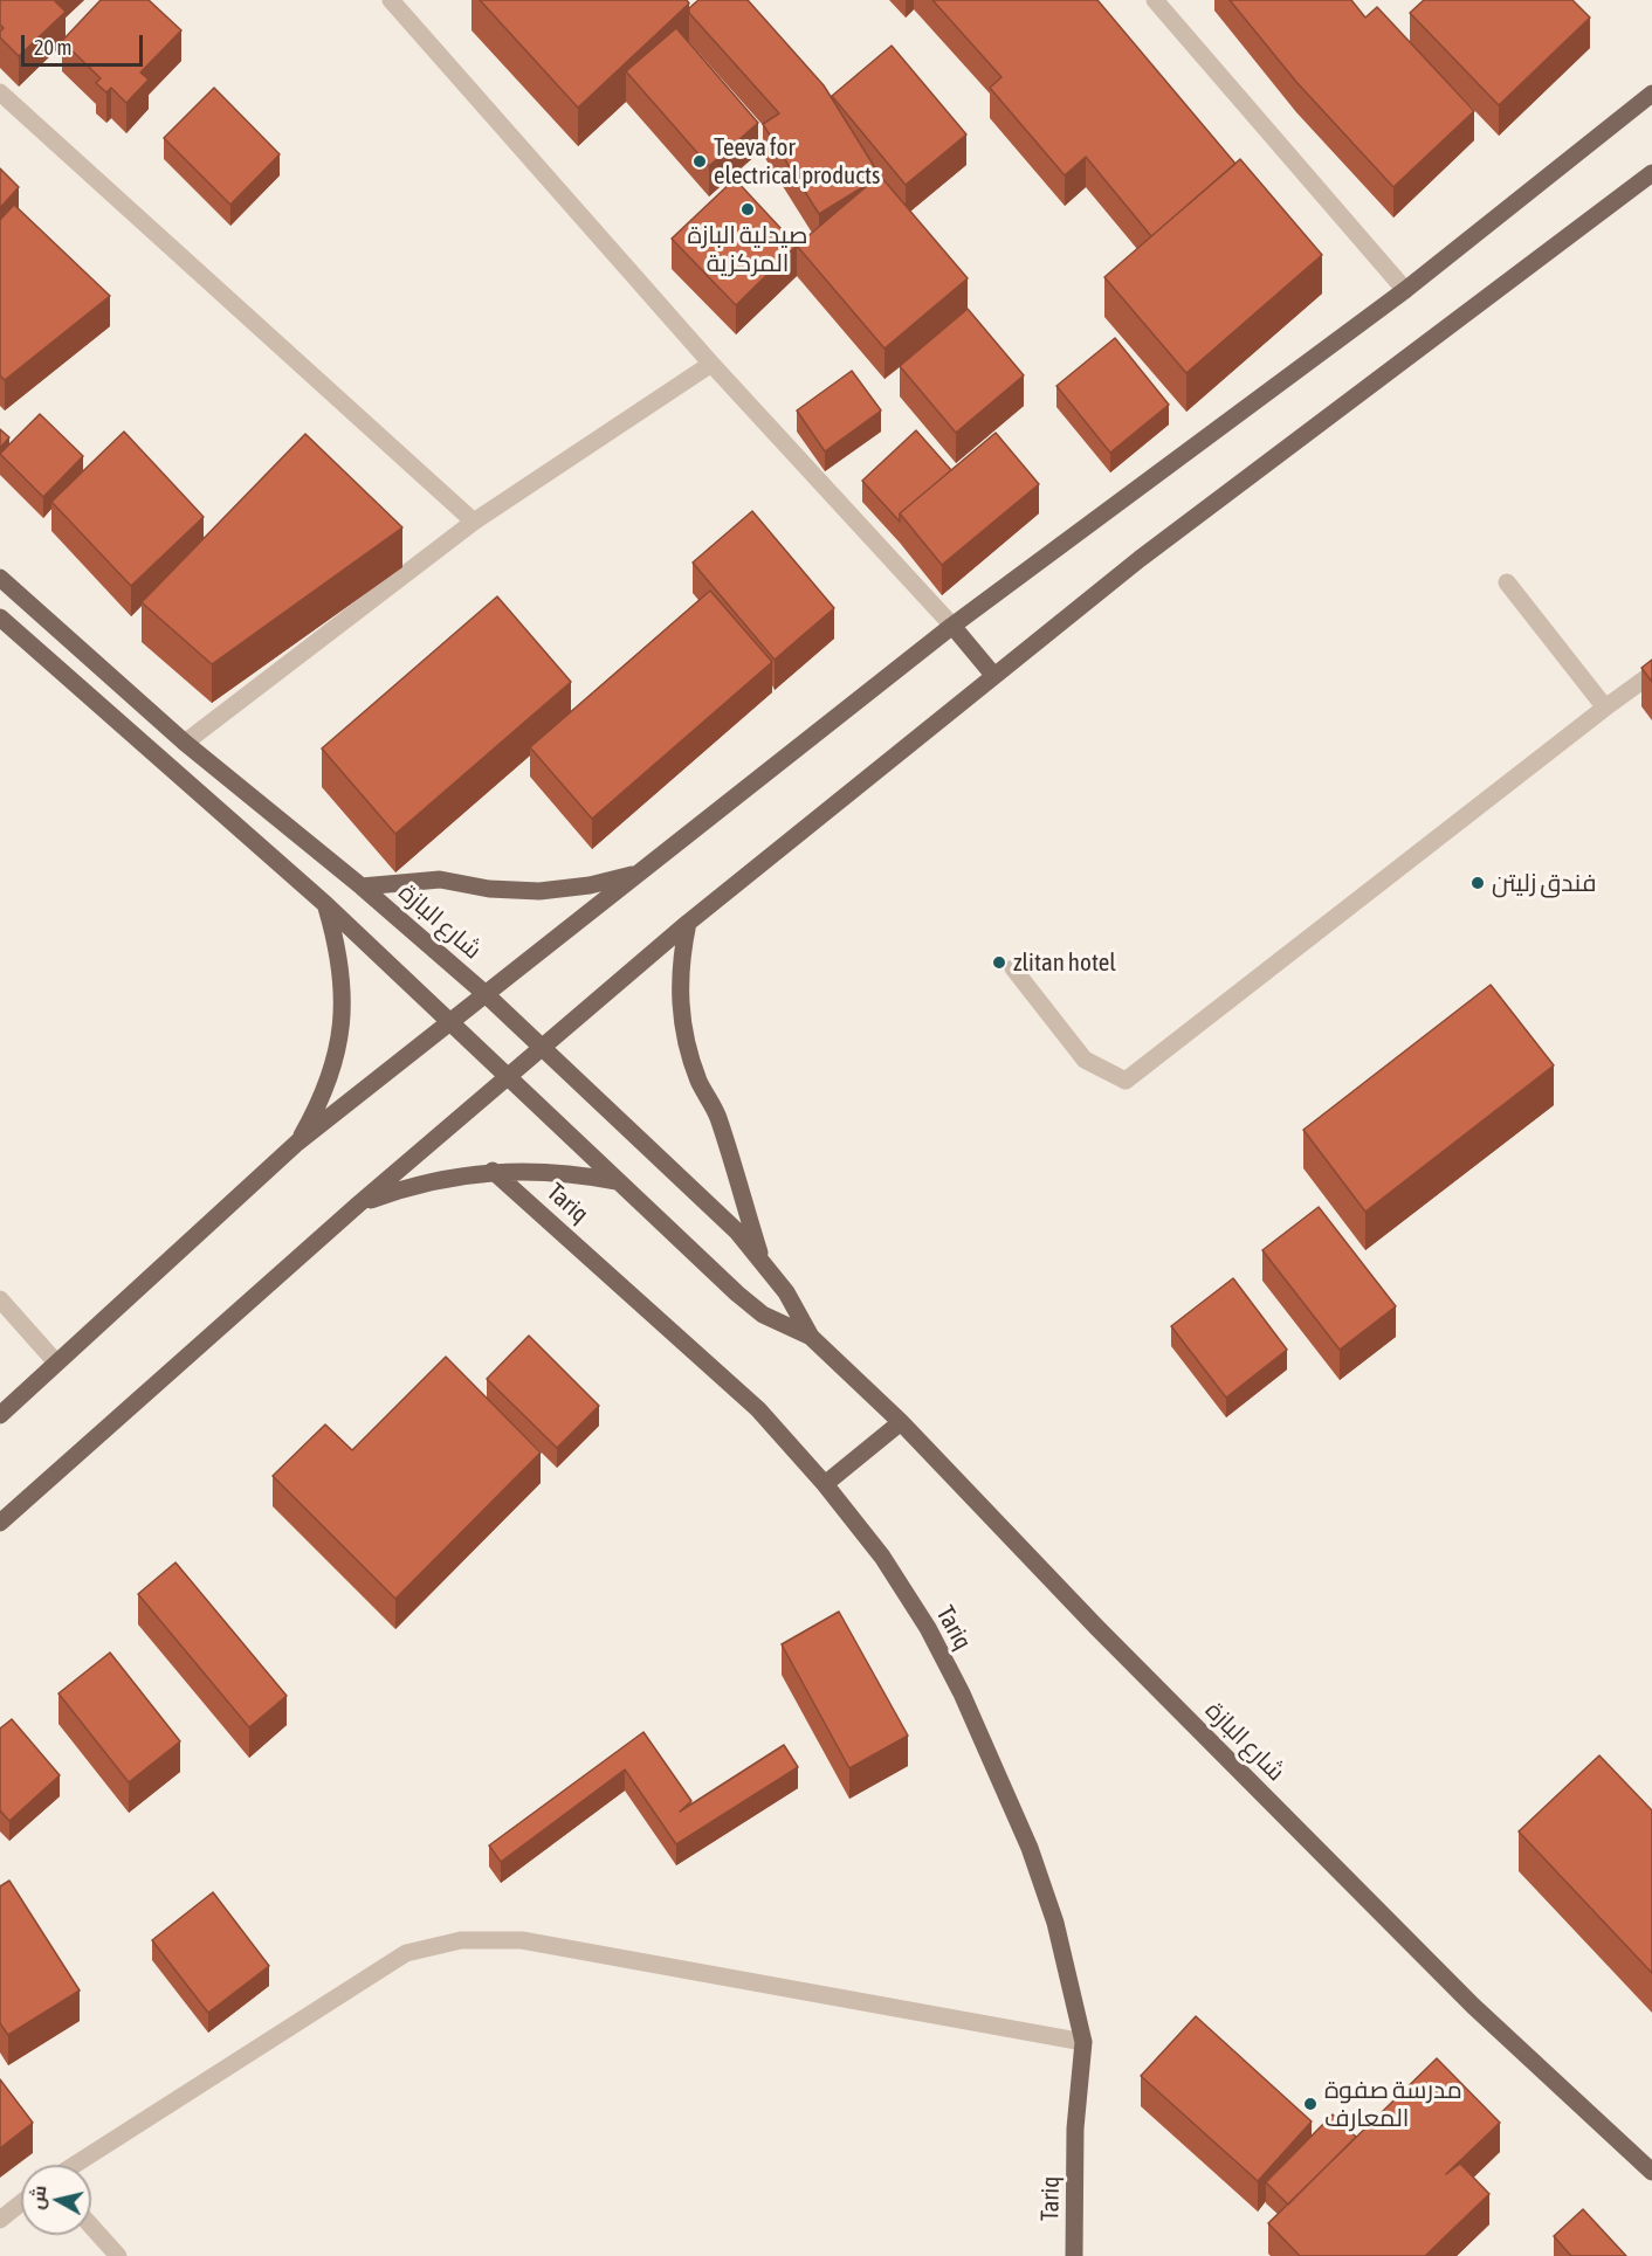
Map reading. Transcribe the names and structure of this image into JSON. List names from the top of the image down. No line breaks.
{"streets":{"main road":["شارع البازة","Tariq"]},"places":["Teeva for electrical products","صيدلية البازة المركزية","فندق زليتن","zlitan hotel","مدرسة صفوة المعارف"],"scale_bar":"20 m","north":"left"}
